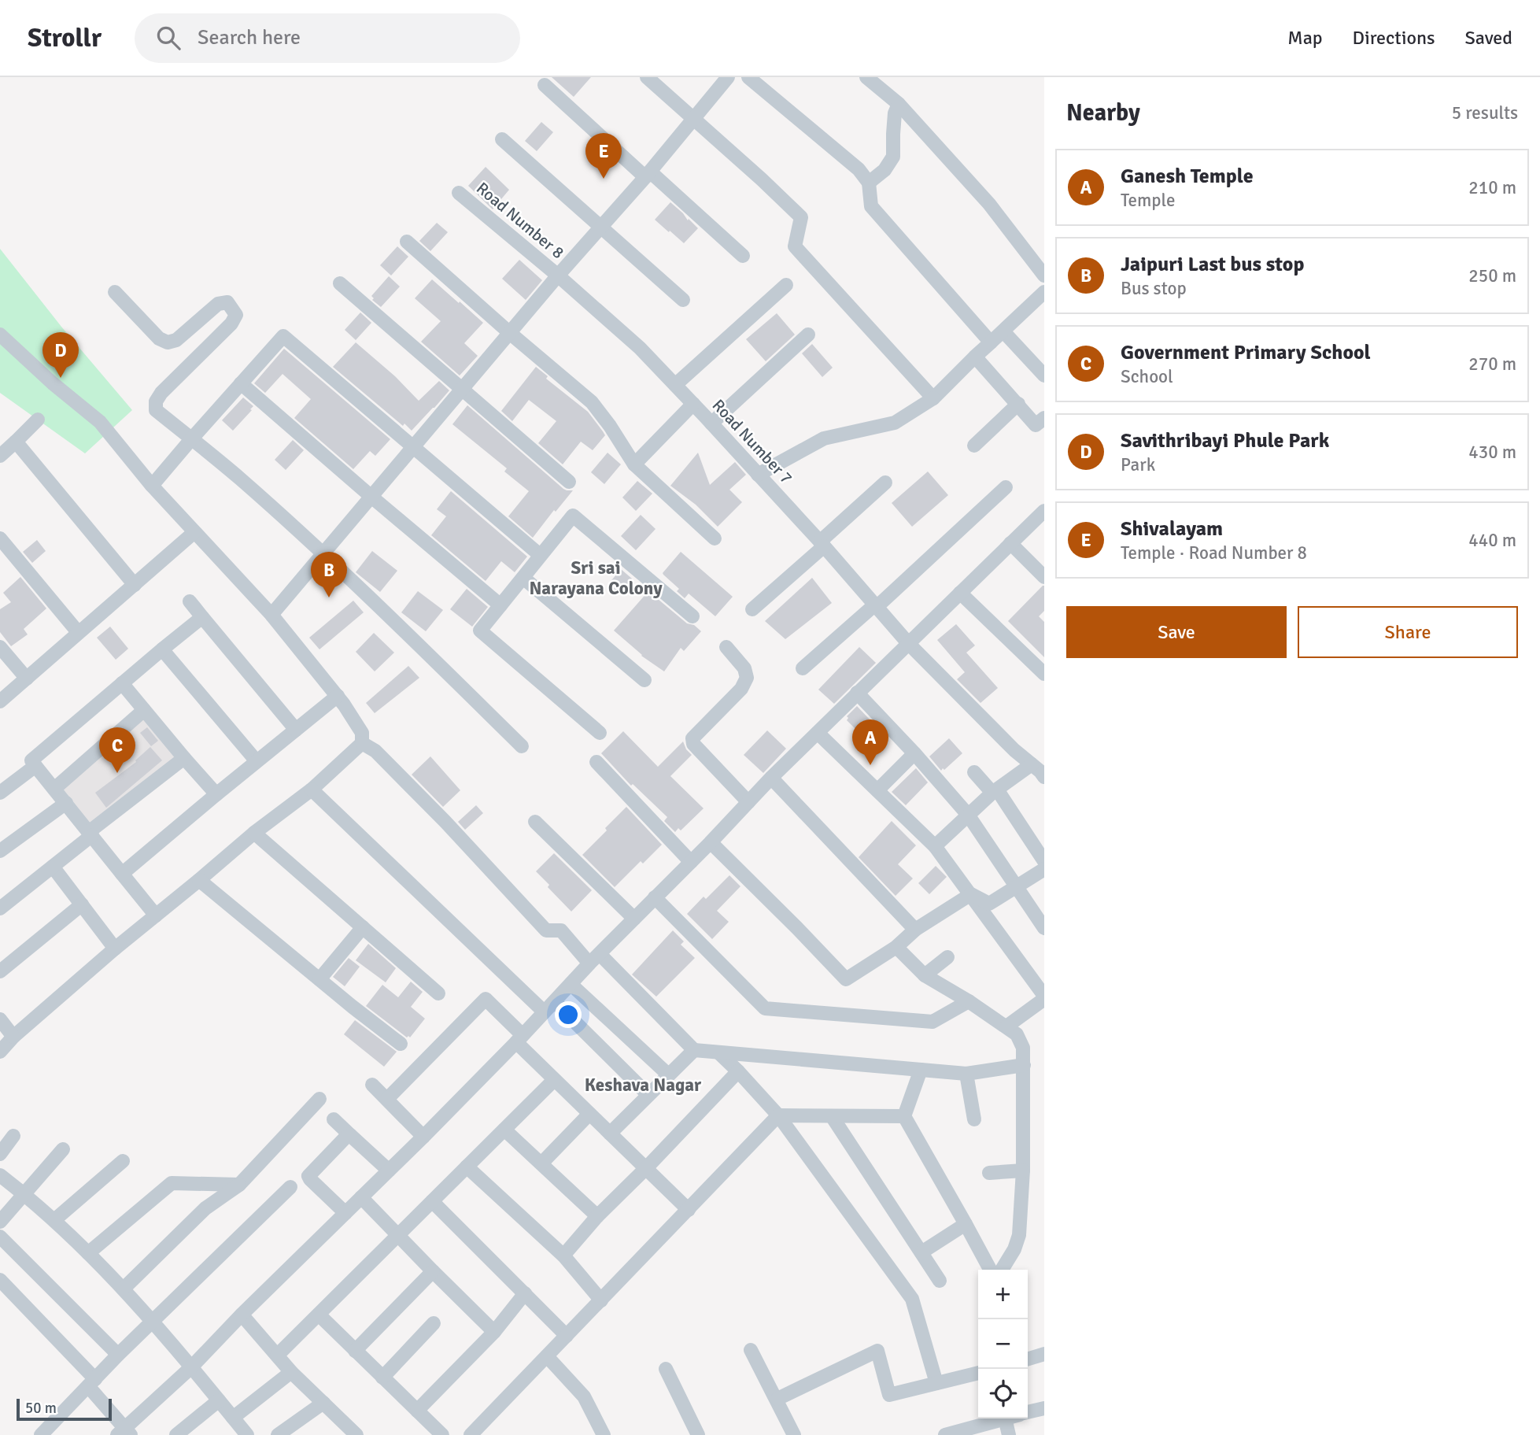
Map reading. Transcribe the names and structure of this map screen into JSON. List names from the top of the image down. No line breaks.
{"streets":{"street":["Road Number 8","Road Number 7"]},"crossings":[["Road Number 8","Road Number 7"]],"districts":["Sri sai Narayana Colony","Keshava Nagar"],"scale_bar":"50 m","page":{"header":"Strollr","search":"Search here","nav":["Map","Directions","Saved"],"heading":["Nearby","5 results"],"pins":["E","D","B","A","C"],"list":[{"mark":"A","name":"Ganesh Temple","note":"Temple","value":"210 m"},{"mark":"B","name":"Jaipuri Last bus stop","note":"Bus stop","value":"250 m"},{"mark":"C","name":"Government Primary School","note":"School","value":"270 m"},{"mark":"D","name":"Savithribayi Phule Park","note":"Park","value":"430 m"},{"mark":"E","name":"Shivalayam","note":"Temple · Road Number 8","value":"440 m"}],"buttons":["Save","Share"],"map_buttons":["+","−"],"scale":"50 m"}}
